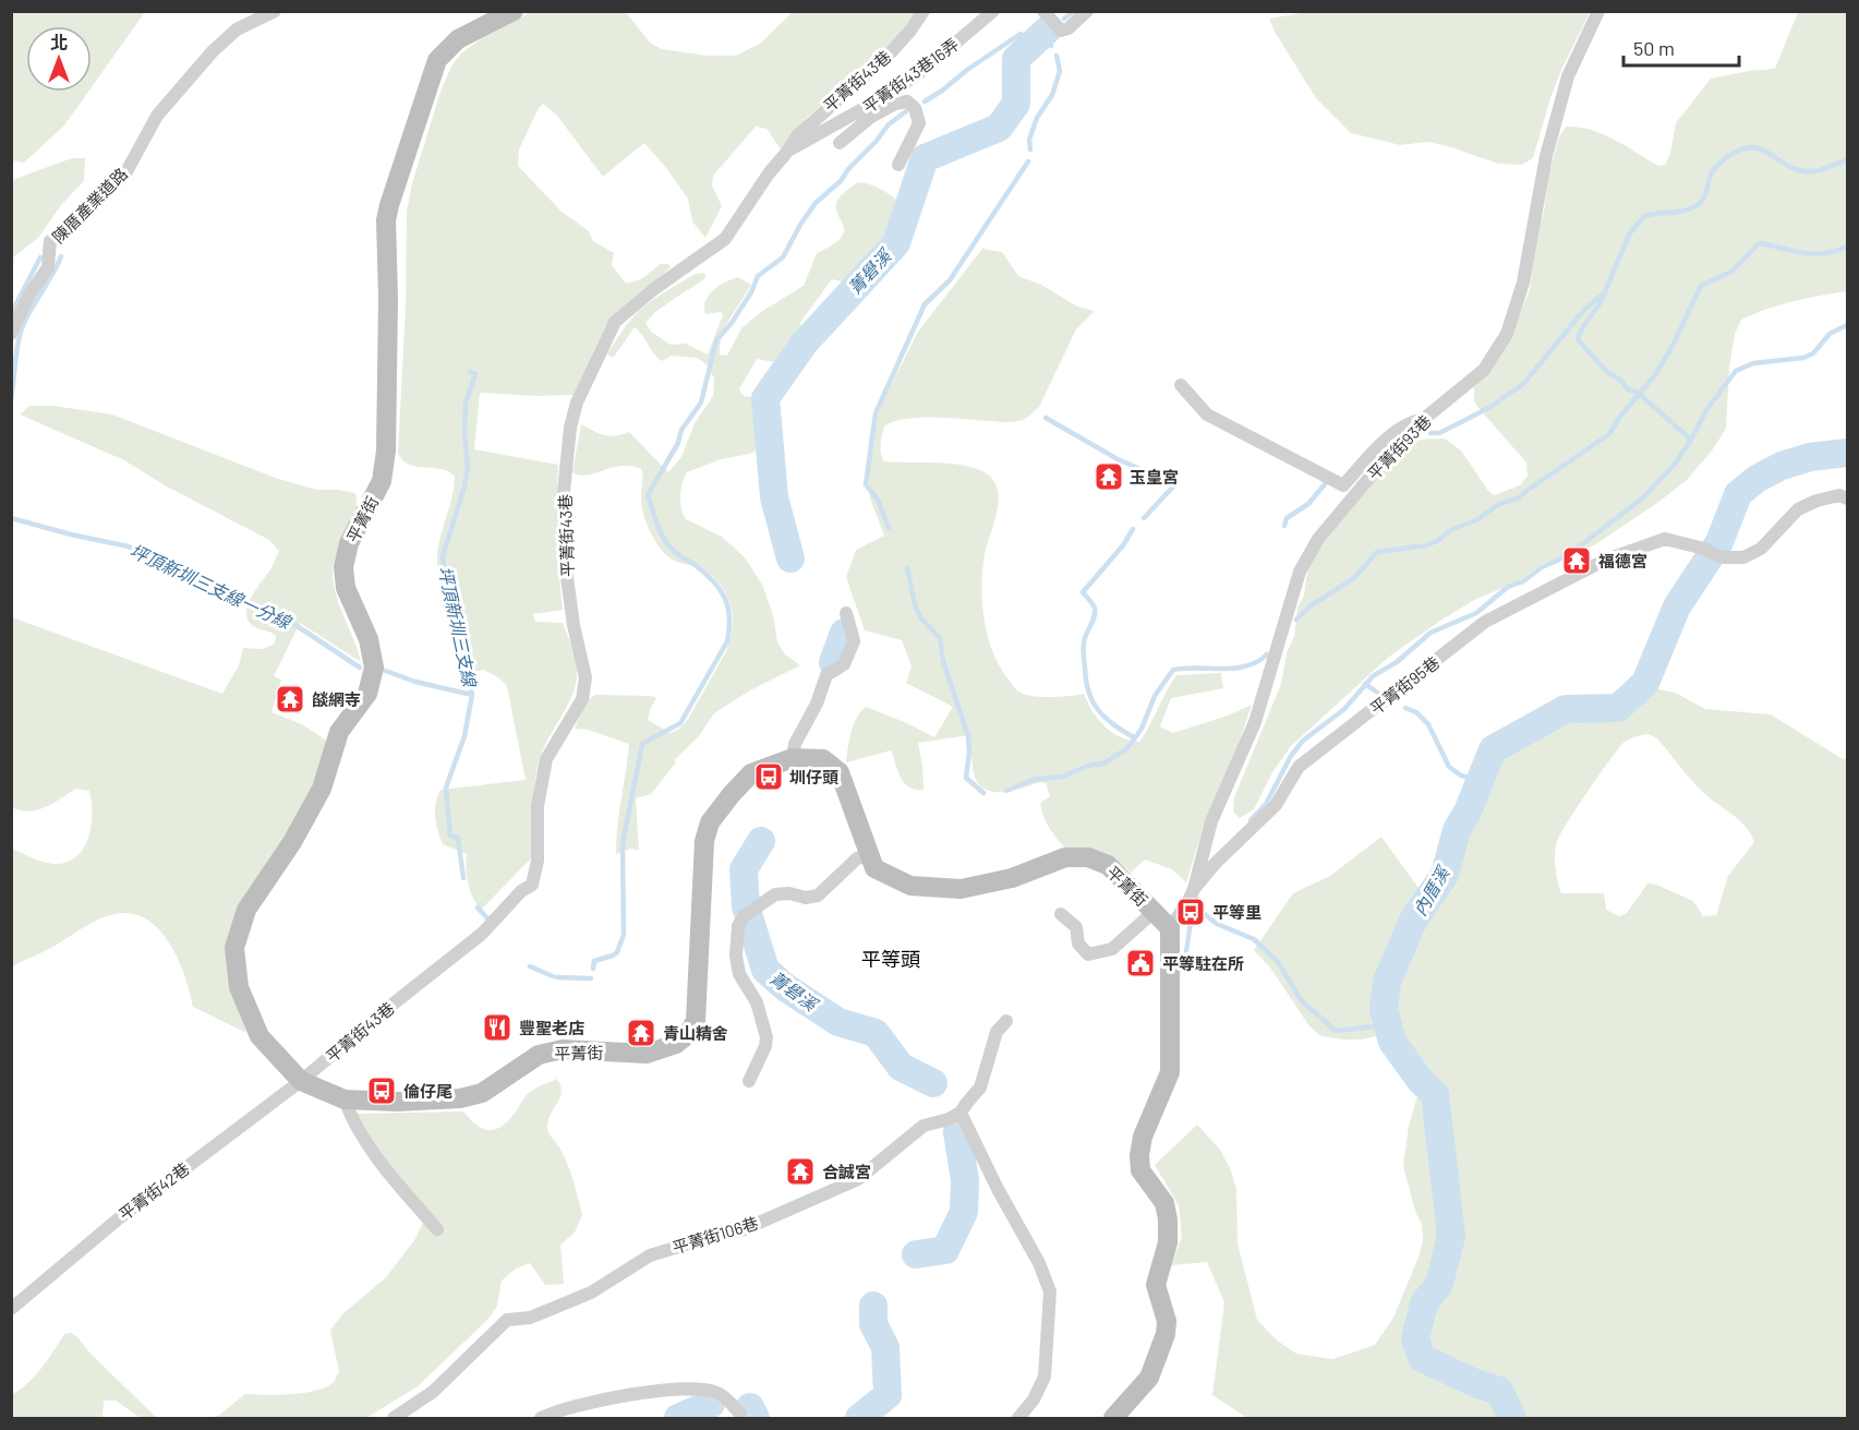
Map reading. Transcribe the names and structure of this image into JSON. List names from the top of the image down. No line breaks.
{"streets":{"street":["平菁街43巷16弄","平菁街43巷","陳厝產業道路","平菁街93巷","平菁街","平菁街95巷","平菁街42巷","平菁街106巷"]},"crossings":[["平菁街43巷16弄","平菁街43巷"],["平菁街43巷","平菁街"],["平菁街43巷","平菁街42巷"],["平菁街93巷","平菁街95巷"],["平菁街","平菁街95巷"],["平菁街","平菁街42巷"]],"districts":["平等頭"],"water":["菁礐溪","坪頂新圳三支線一分線","坪頂新圳三支線","內厝溪"],"places":{"temple":["玉皇宮","福德宮","燄網寺","青山精舍","合誠宮"],"bus stop":["圳仔頭","平等里","倫仔尾"],"public building":["平等駐在所"],"restaurant":["豐聖老店"]},"scale_bar":"50 m","north":"top"}
